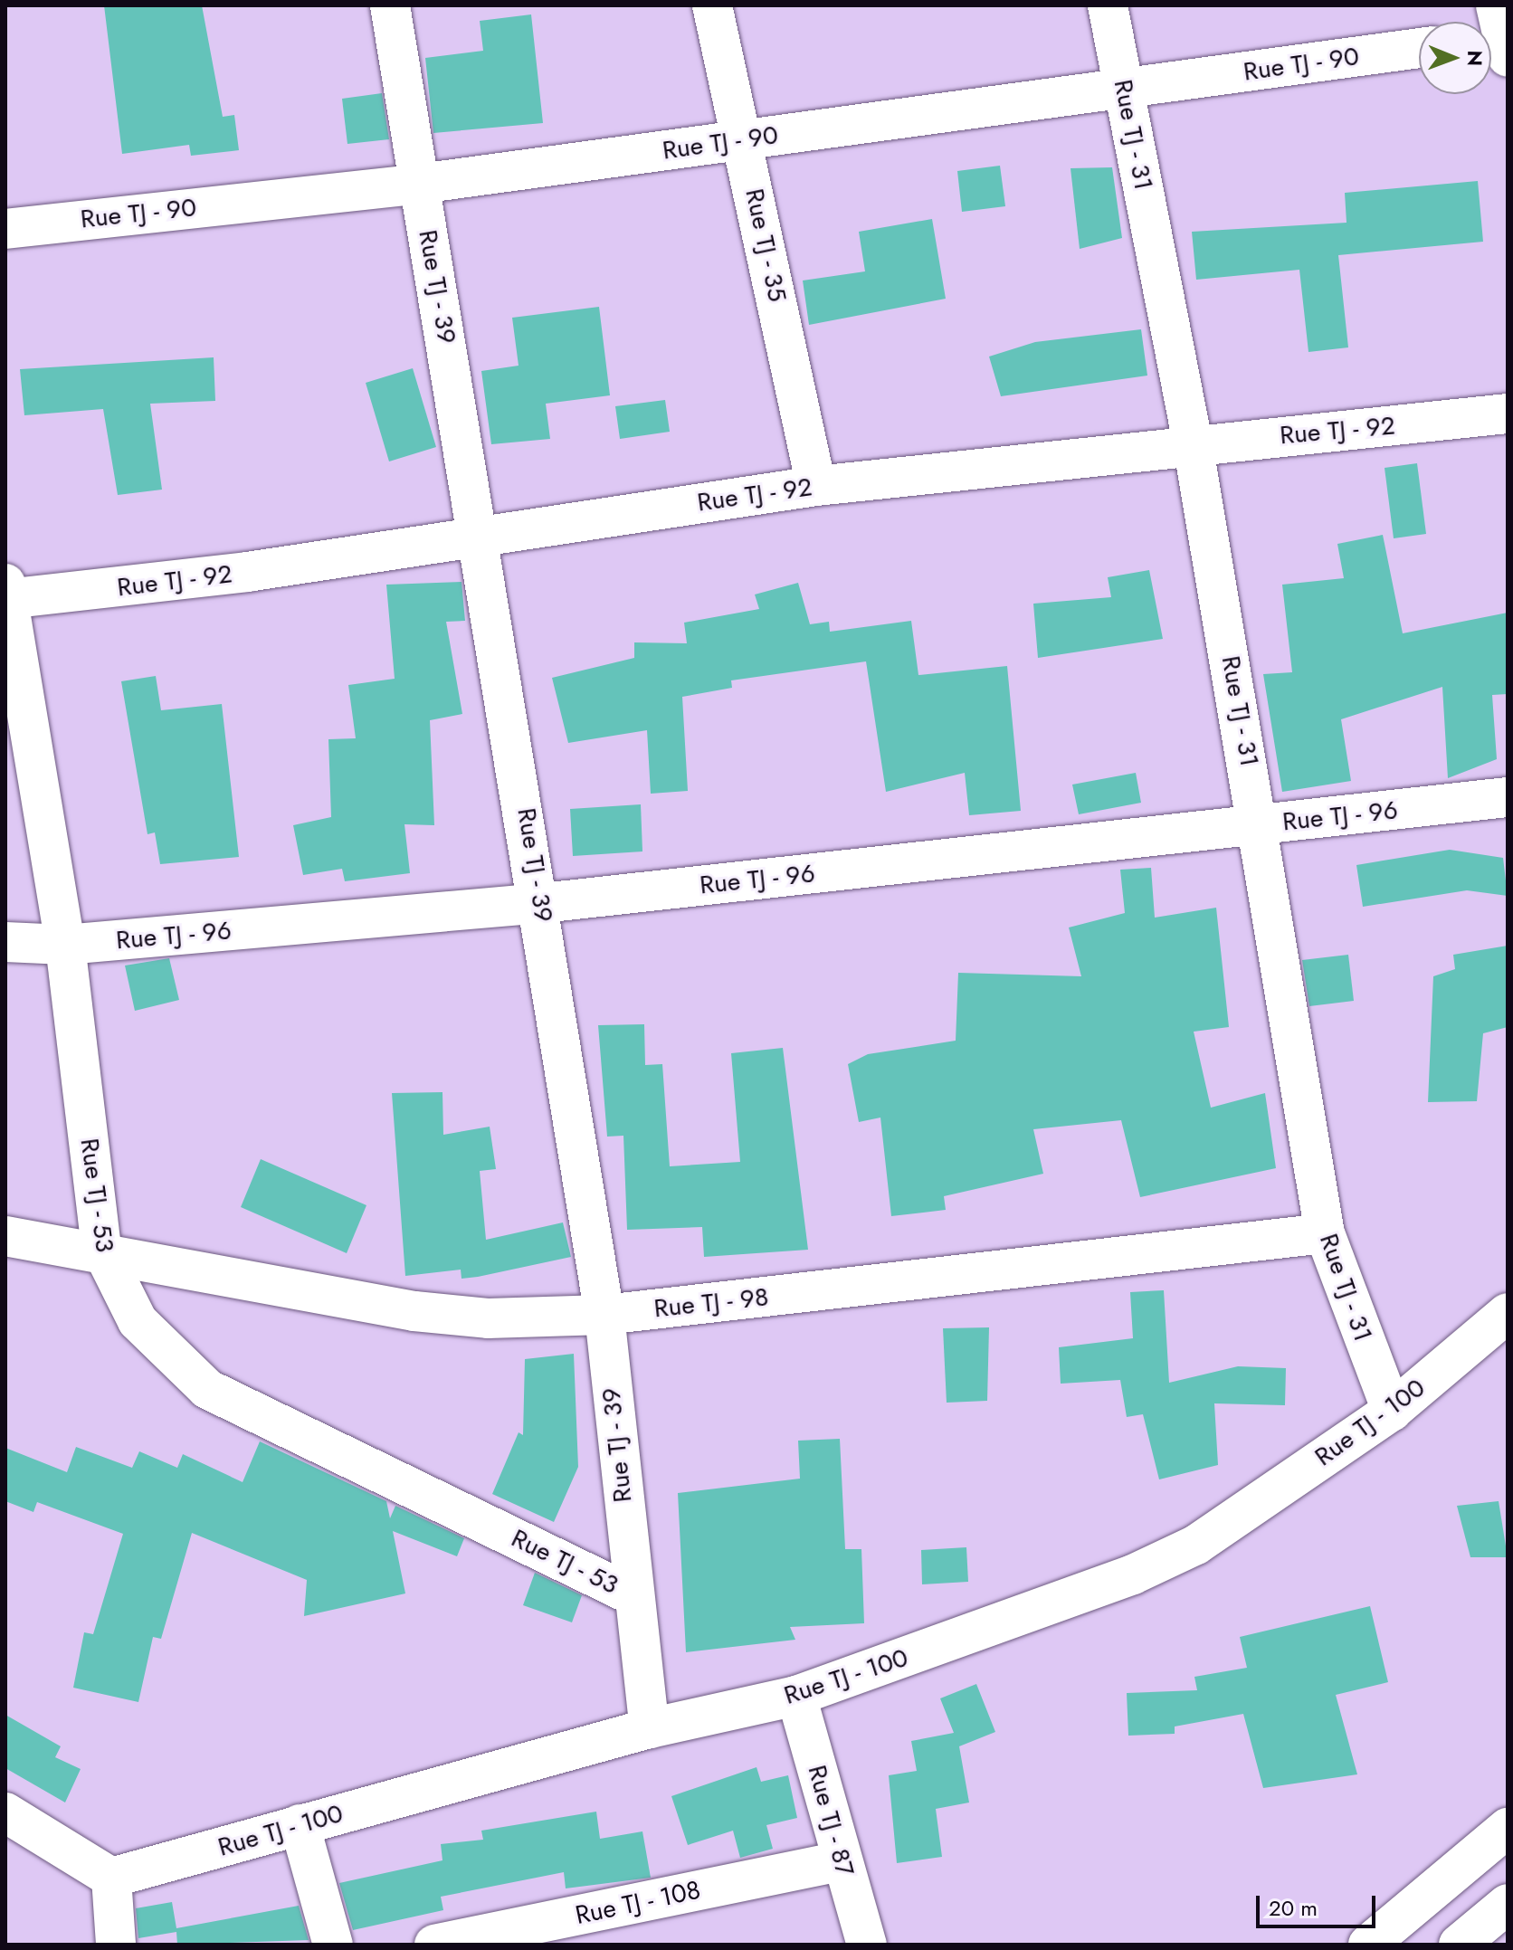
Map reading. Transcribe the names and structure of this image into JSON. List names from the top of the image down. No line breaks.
{"streets":{"street":["Rue TJ - 90","Rue TJ - 31","Rue TJ - 35","Rue TJ - 39","Rue TJ - 92","Rue TJ - 96","Rue TJ - 53","Rue TJ - 98","Rue TJ - 100","Rue TJ - 87","Rue TJ - 108"]},"crossings":[["Rue TJ - 90","Rue TJ - 31"],["Rue TJ - 90","Rue TJ - 35"],["Rue TJ - 90","Rue TJ - 39"],["Rue TJ - 31","Rue TJ - 92"],["Rue TJ - 31","Rue TJ - 96"],["Rue TJ - 31","Rue TJ - 98"],["Rue TJ - 31","Rue TJ - 100"],["Rue TJ - 35","Rue TJ - 92"],["Rue TJ - 39","Rue TJ - 92"],["Rue TJ - 39","Rue TJ - 96"],["Rue TJ - 39","Rue TJ - 53"],["Rue TJ - 39","Rue TJ - 98"],["Rue TJ - 39","Rue TJ - 100"],["Rue TJ - 92","Rue TJ - 53"],["Rue TJ - 96","Rue TJ - 53"],["Rue TJ - 53","Rue TJ - 98"],["Rue TJ - 100","Rue TJ - 87"],["Rue TJ - 87","Rue TJ - 108"]],"scale_bar":"20 m","north":"right"}
